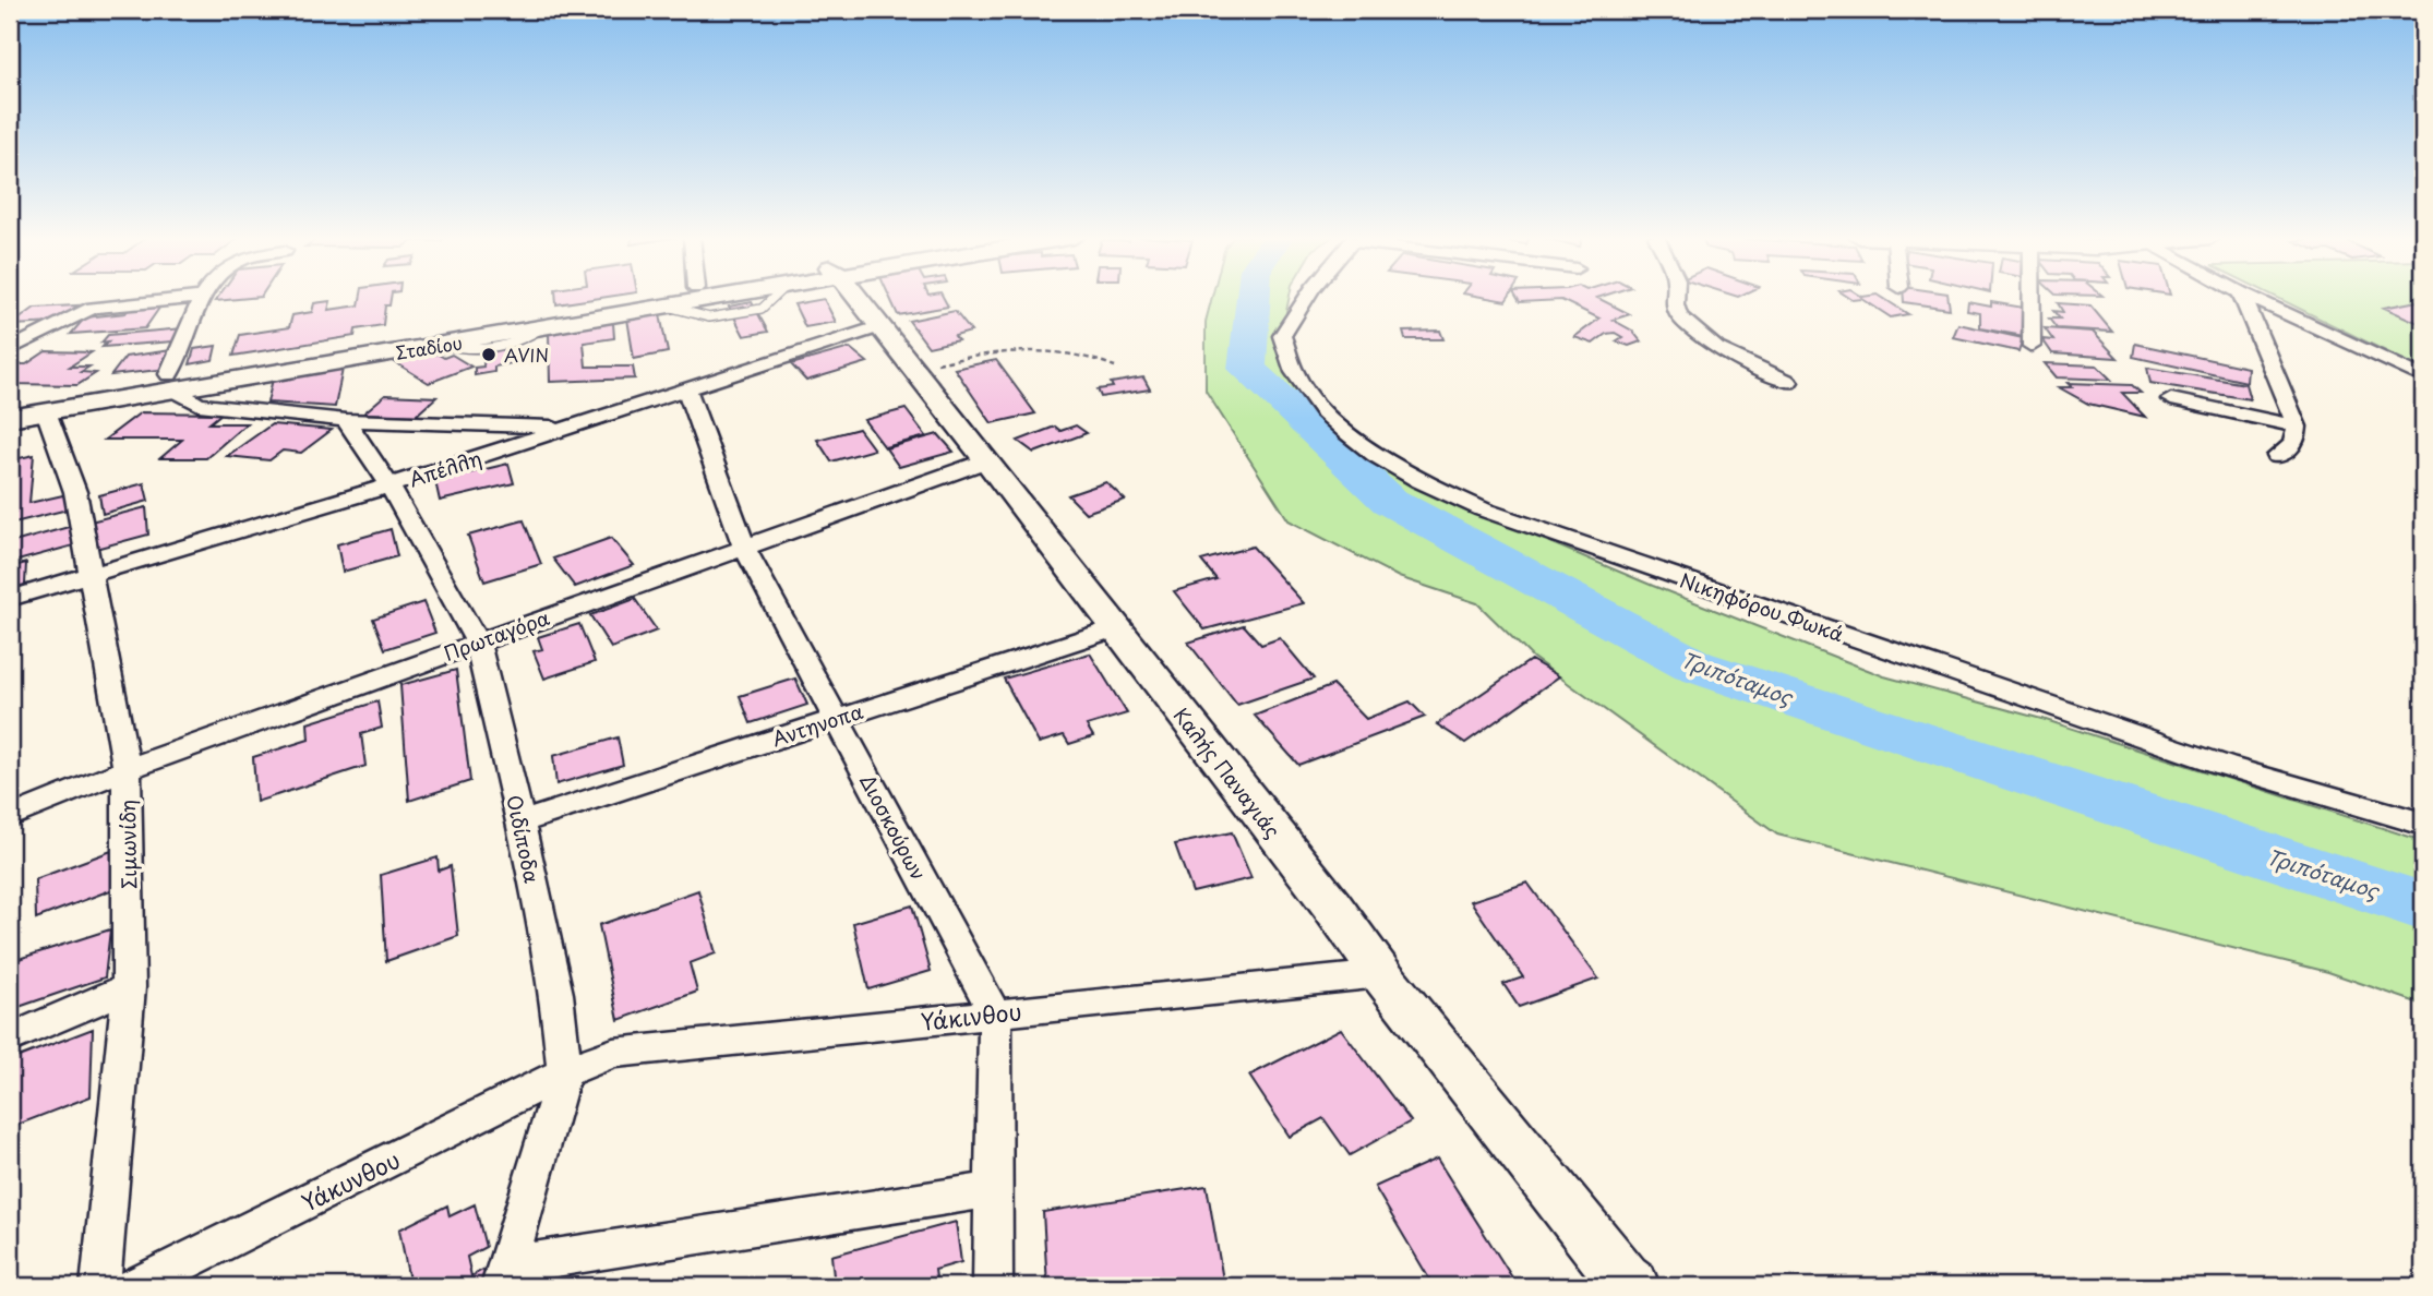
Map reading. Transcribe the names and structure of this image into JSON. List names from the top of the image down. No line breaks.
{"streets":{"main road":["Σταδίου","Καλής Παναγιάς"],"street":["Απέλλη","Νικηφόρου Φωκά","Πρωταγόρα","Αντηνοπα","Διοσκούρων","Οιδίποδα","Σιμωνίδη","Υάκινθου","Υάκυνθου"]},"crossings":[["Σταδίου","Σιμωνίδη"],["Απέλλη","Καλής Παναγιάς"],["Απέλλη","Διοσκούρων"],["Απέλλη","Οιδίποδα"],["Απέλλη","Σιμωνίδη"],["Πρωταγόρα","Καλής Παναγιάς"],["Πρωταγόρα","Διοσκούρων"],["Πρωταγόρα","Οιδίποδα"],["Πρωταγόρα","Σιμωνίδη"],["Αντηνοπα","Καλής Παναγιάς"],["Αντηνοπα","Διοσκούρων"],["Αντηνοπα","Οιδίποδα"],["Καλής Παναγιάς","Υάκινθου"],["Διοσκούρων","Υάκινθου"],["Οιδίποδα","Υάκινθου"],["Οιδίποδα","Υάκυνθου"],["Υάκινθου","Υάκυνθου"]],"water":["Τριπόταμος"],"places":["AVIN"]}
